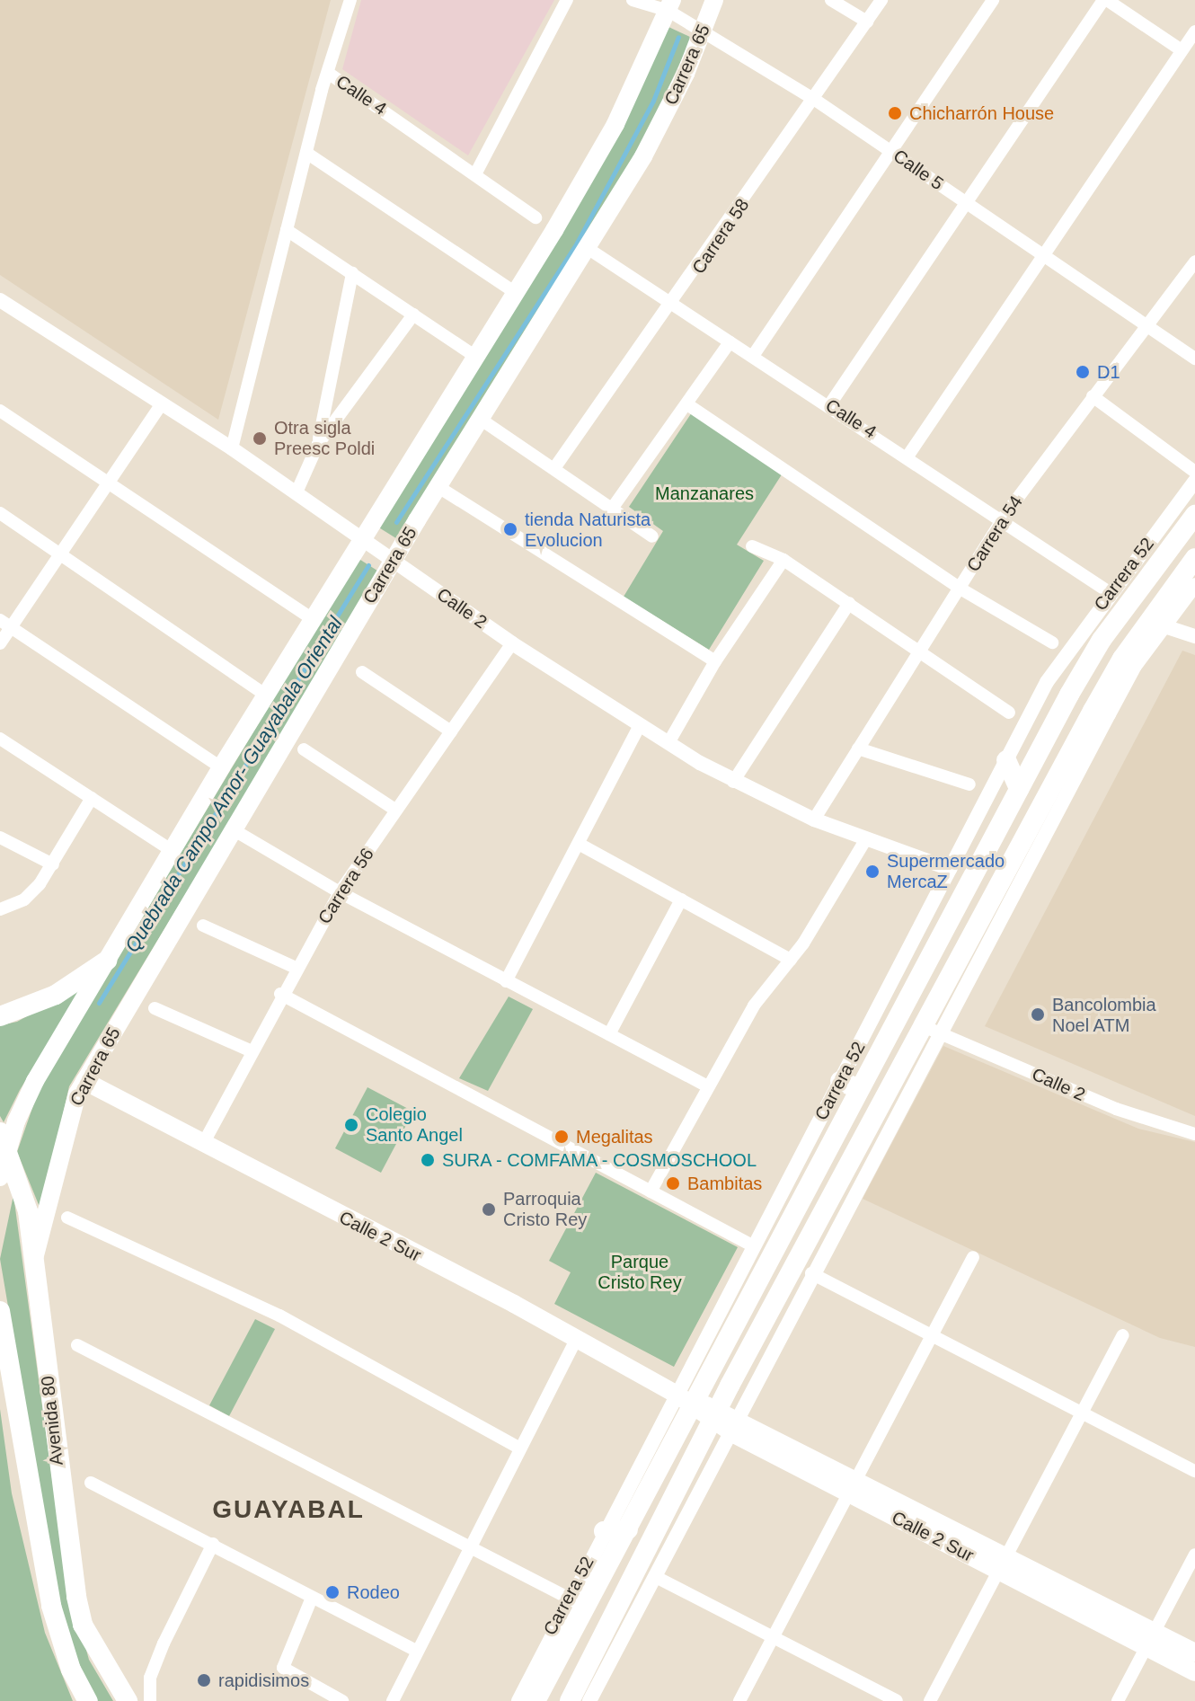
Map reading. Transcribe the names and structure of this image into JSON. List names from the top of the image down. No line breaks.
{"streets":{"main road":["Carrera 65","Carrera 52","Calle 2 Sur","Avenida 80"],"street":["Calle 4","Calle 5","Carrera 58","Carrera 54","Calle 2","Carrera 56"]},"crossings":[["Carrera 65","Calle 4"],["Carrera 65","Calle 5"],["Carrera 65","Calle 2"],["Carrera 65","Calle 2 Sur"],["Carrera 65","Avenida 80"],["Calle 4","Carrera 58"],["Calle 4","Carrera 54"],["Calle 4","Carrera 52"],["Calle 5","Carrera 58"],["Calle 5","Carrera 54"],["Carrera 54","Calle 2"],["Carrera 52","Calle 2"],["Carrera 52","Calle 2 Sur"],["Calle 2","Carrera 56"],["Carrera 56","Calle 2 Sur"]],"districts":["GUAYABAL"],"water":["Quebrada Campo Amor- Guayabala Oriental"],"parks":["Manzanares","Parque Cristo Rey"],"places":["Chicharrón House","D1","Otra sigla Preesc Poldi","tienda Naturista Evolucion","Supermercado MercaZ","Bancolombia Noel ATM","Colegio Santo Angel","Megalitas","SURA - COMFAMA - COSMOSCHOOL","Bambitas","Parroquia Cristo Rey","Rodeo","rapidisimos"]}
